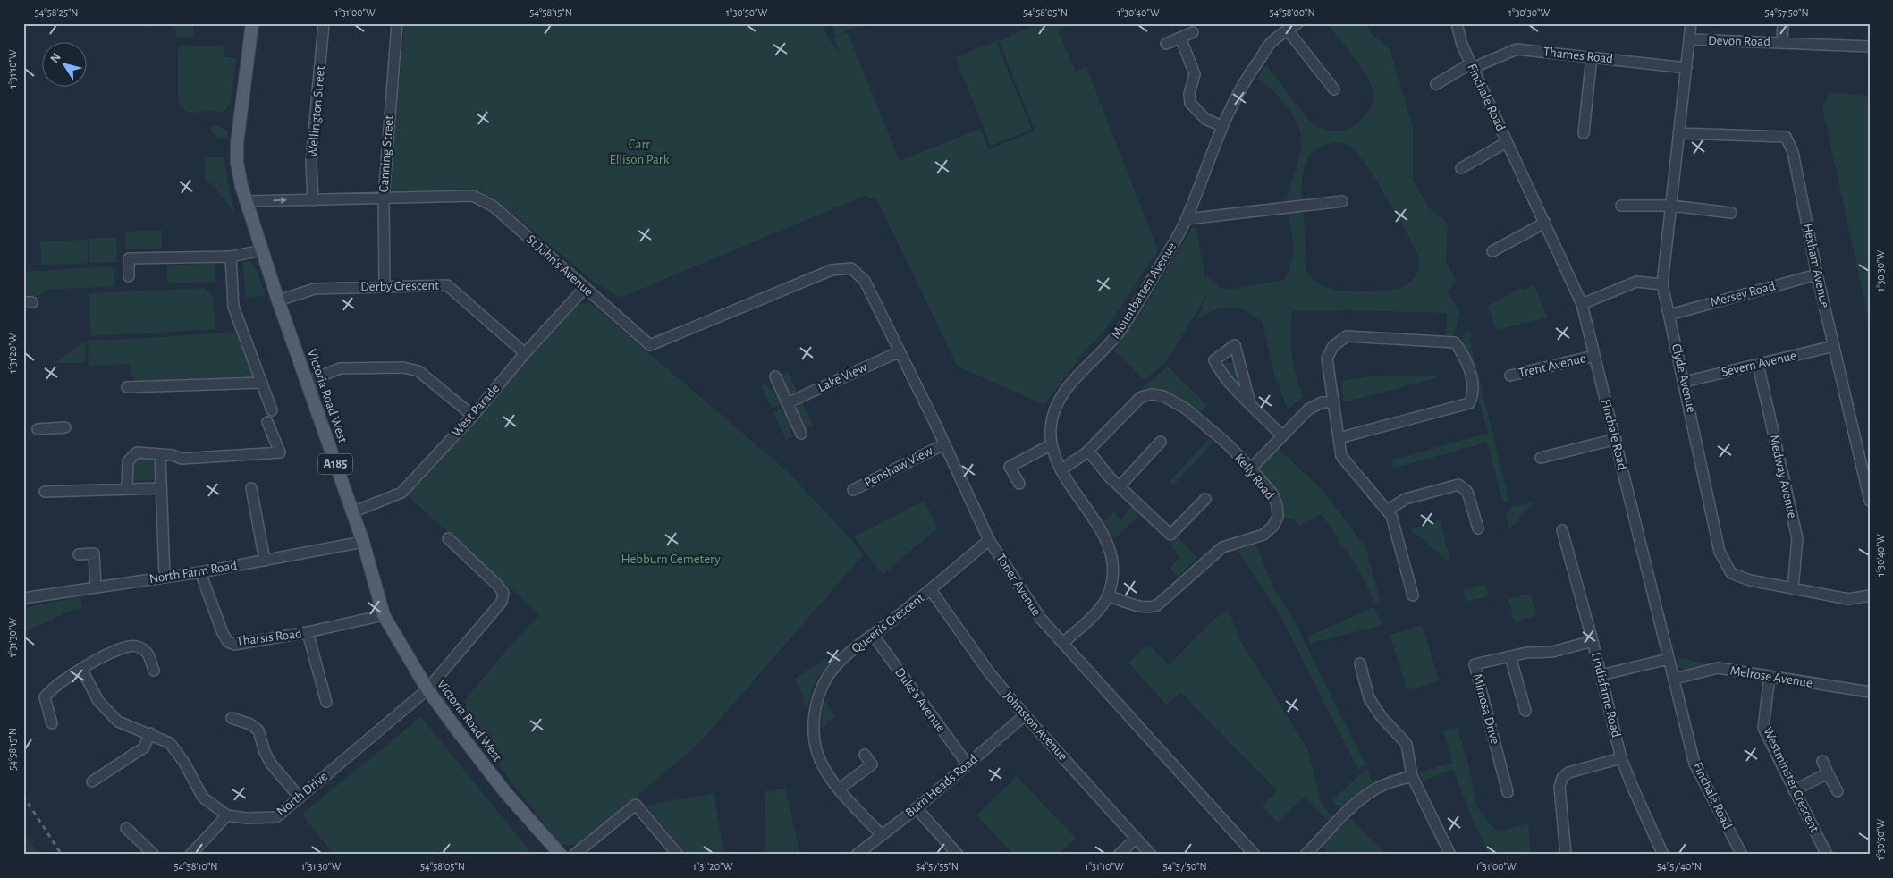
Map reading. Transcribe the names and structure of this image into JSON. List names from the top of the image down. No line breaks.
{"streets":{"main road":["Victoria Road West","A185"],"street":["Devon Road","Thames Road","Finchale Road","Wellington Street","Canning Street","St John's Avenue","Hexham Avenue","Derby Crescent","Mountbatten Avenue","Mersey Road","Severn Avenue","Trent Avenue","Lake View","Clyde Avenue","West Parade","Penshaw View","Kelly Road","Medway Avenue","North Farm Road","Toner Avenue","Queen's Crescent","Tharsis Road","Melrose Avenue","Lindisfarne Road","Duke's Avenue","Mimosa Drive","Johnston Avenue","Westminster Crescent","Burn Heads Road","North Drive"]},"crossings":[["Devon Road","Clyde Avenue"],["Thames Road","Finchale Road"],["Thames Road","Clyde Avenue"],["Finchale Road","Trent Avenue"],["Finchale Road","Melrose Avenue"],["Wellington Street","St John's Avenue"],["Canning Street","St John's Avenue"],["Canning Street","Derby Crescent"],["St John's Avenue","Victoria Road West"],["St John's Avenue","West Parade"],["St John's Avenue","Toner Avenue"],["Hexham Avenue","Mersey Road"],["Hexham Avenue","Severn Avenue"],["Hexham Avenue","Clyde Avenue"],["Derby Crescent","Victoria Road West"],["Derby Crescent","West Parade"],["Mountbatten Avenue","Kelly Road"],["Mountbatten Avenue","Toner Avenue"],["Mersey Road","Clyde Avenue"],["Severn Avenue","Clyde Avenue"],["Severn Avenue","Medway Avenue"],["Lake View","Toner Avenue"],["Clyde Avenue","Medway Avenue"],["Victoria Road West","West Parade"],["Victoria Road West","North Farm Road"],["Victoria Road West","Tharsis Road"],["Victoria Road West","North Drive"],["Penshaw View","Toner Avenue"],["North Farm Road","Tharsis Road"],["Toner Avenue","Queen's Crescent"],["Queen's Crescent","Duke's Avenue"],["Queen's Crescent","Johnston Avenue"],["Queen's Crescent","Burn Heads Road"],["Melrose Avenue","Westminster Crescent"],["Lindisfarne Road","Mimosa Drive"],["Duke's Avenue","Burn Heads Road"],["Johnston Avenue","Burn Heads Road"]],"parks":["Carr Ellison Park","Hebburn Cemetery"],"north":"top left","coordinates":["54°58'25\"N","1°31'00\"W","54°58'15\"N","1°30'50\"W","54°58'05\"N","1°30'40\"W","54°58'00\"N","1°30'30\"W","54°57'50\"N","1°31'10\"W","1°31'20\"W","1°31'30\"W","54°58'10\"N","54°57'55\"N","54°57'40\"N"]}
